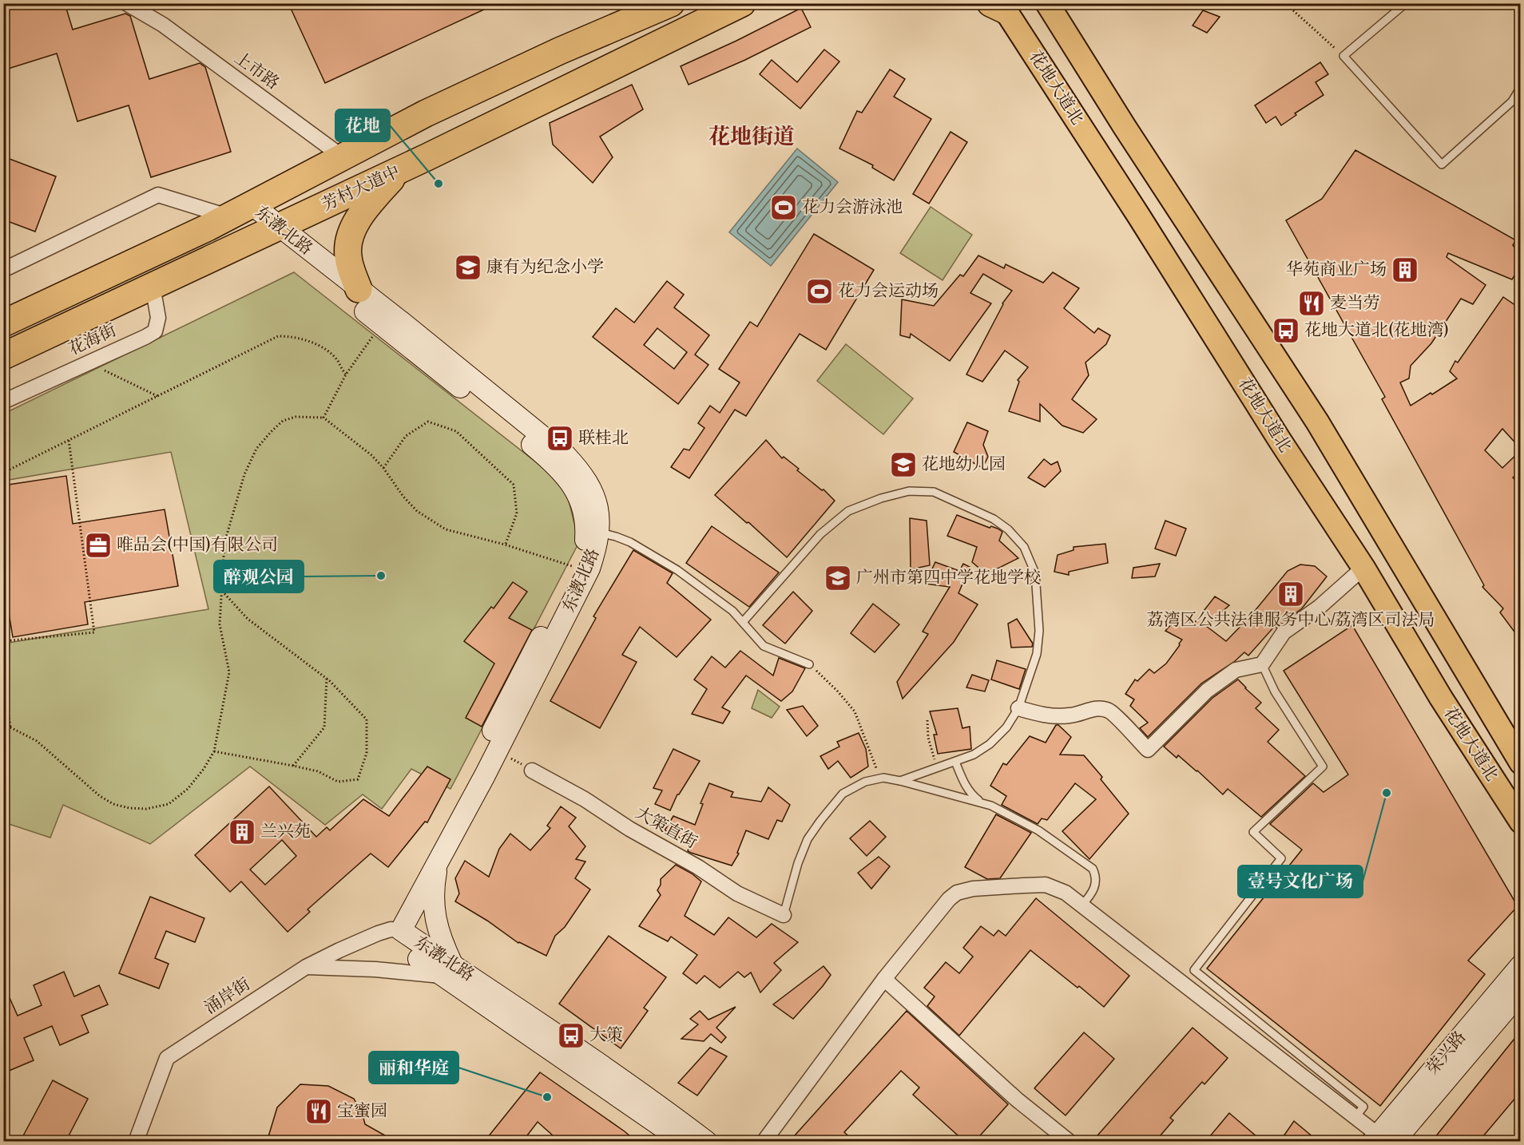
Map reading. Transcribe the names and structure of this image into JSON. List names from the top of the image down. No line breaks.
{"streets":{"highway":["芳村大道中"],"main road":["花地大道北","东漖北路","荣兴路"],"street":["上市路","花海街","大策直街","涌岸街"]},"crossings":[["上市路","芳村大道中"],["芳村大道中","东漖北路"],["芳村大道中","花海街"],["东漖北路","涌岸街"]],"districts":["花地街道"],"places":{"other":["花地","醉观公园","壹号文化广场","丽和华庭"],"sports":["花力会游泳池","花力会运动场"],"school or university":["康有为纪念小学","花地幼儿园","广州市第四中学花地学校"],"building":["华苑商业广场","荔湾区公共法律服务中心/荔湾区司法局","兰兴苑"],"restaurant":["麦当劳","宝蜜园"],"bus stop":["花地大道北(花地湾)","联桂北","大策"],"office":["唯品会(中国)有限公司"]}}
